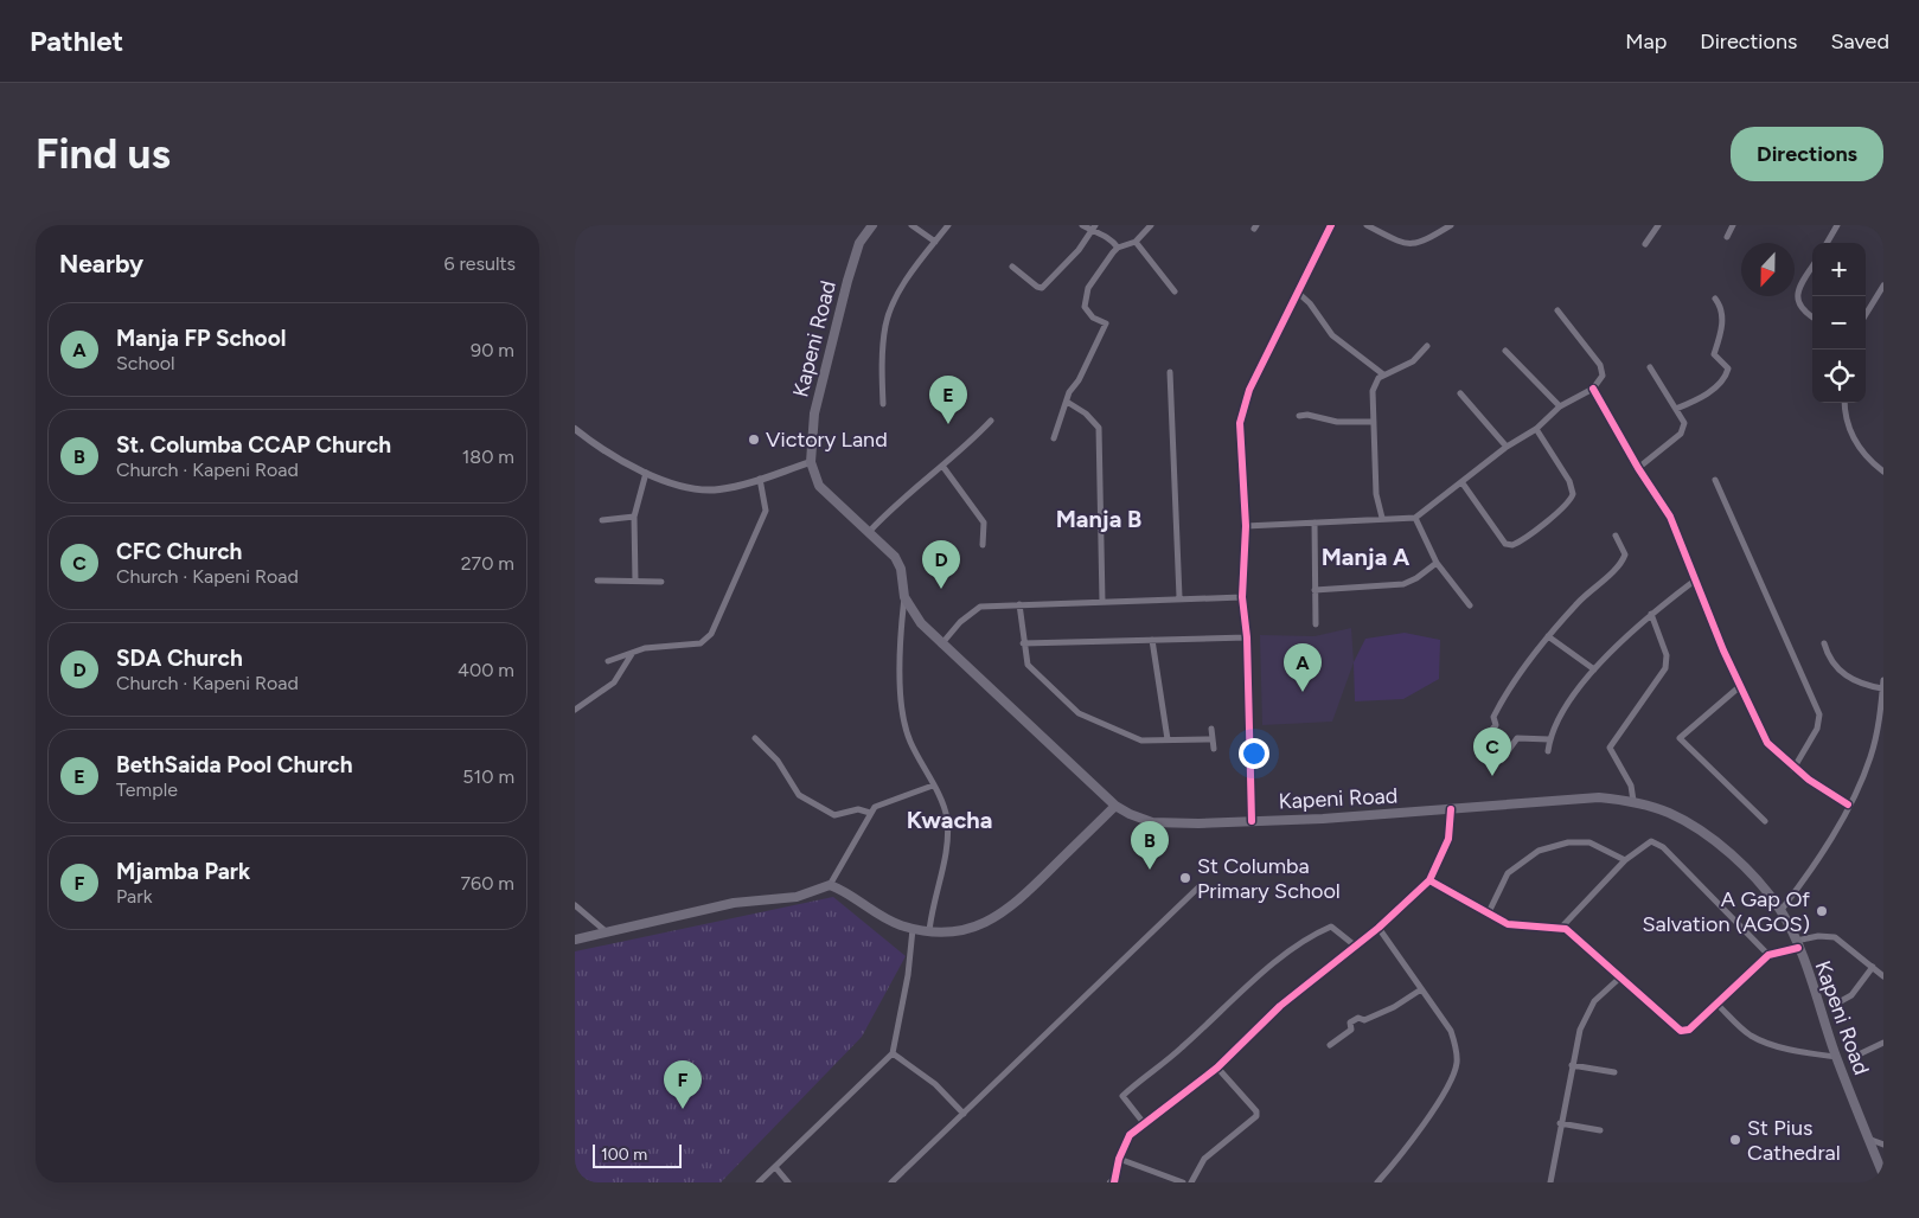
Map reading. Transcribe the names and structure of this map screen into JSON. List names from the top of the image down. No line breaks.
{"streets":{"main road":["Kapeni Road"]},"districts":["Manja B","Manja A","Kwacha"],"places":["Victory Land","St Columba Primary School","A Gap Of Salvation (AGOS)","St Pius Cathedral"],"scale_bar":"100 m","north":"bottom","page":{"header":"Pathlet","nav":["Map","Directions","Saved"],"buttons":"Directions","title":"Find us","heading":["Nearby","6 results"],"map_buttons":["+","−"],"list":[{"mark":"A","name":"Manja FP School","note":"School","value":"90 m"},{"mark":"B","name":"St. Columba CCAP Church","note":"Church · Kapeni Road","value":"180 m"},{"mark":"C","name":"CFC Church","note":"Church · Kapeni Road","value":"270 m"},{"mark":"D","name":"SDA Church","note":"Church · Kapeni Road","value":"400 m"},{"mark":"E","name":"BethSaida Pool Church","note":"Temple","value":"510 m"},{"mark":"F","name":"Mjamba Park","note":"Park","value":"760 m"}],"pins":["E","D","A","C","B","F"],"scale":"100 m"}}
